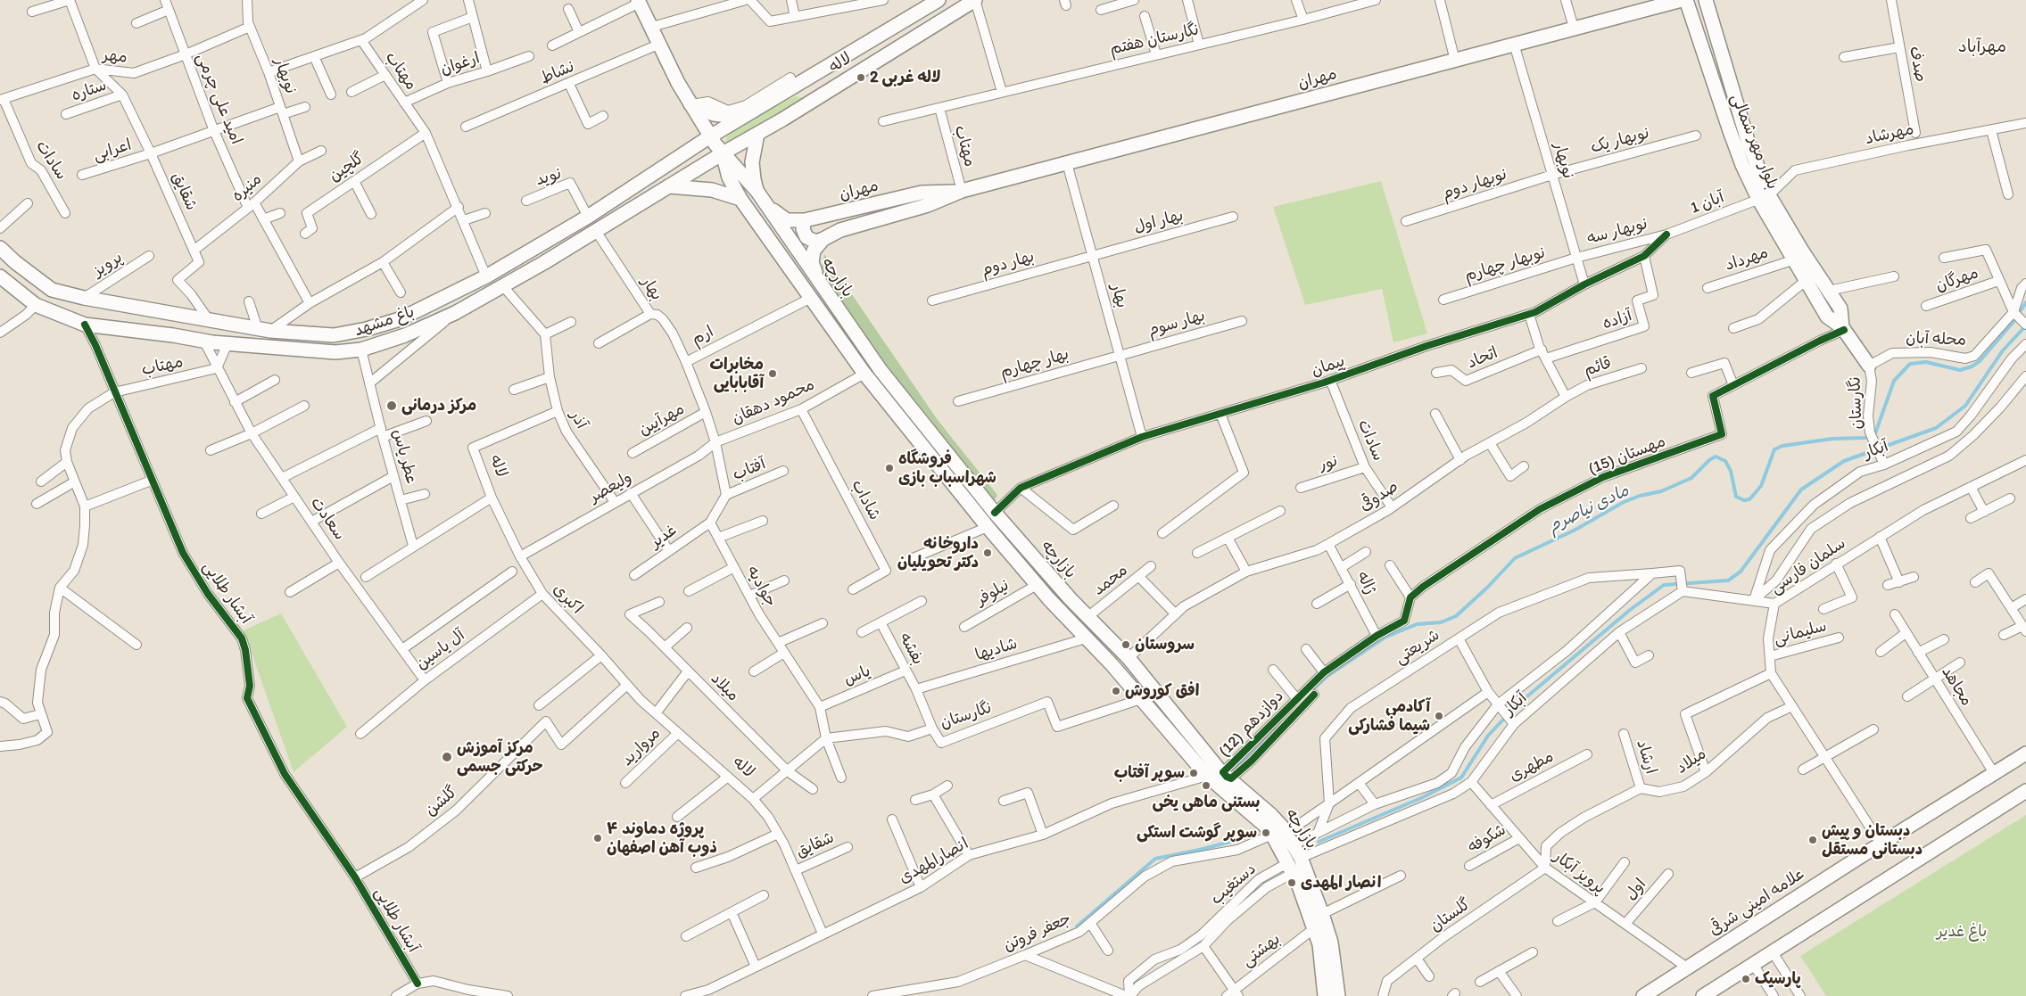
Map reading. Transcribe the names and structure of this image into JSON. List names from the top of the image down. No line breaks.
{"streets":{"main road":["لاله","مهران","بلوار مهر شمالی","بازارچه","باغ مشهد","علامه امینی شرقی"],"street":["نگارستان هفتم","مهر","ارغوان","صدف","مهتاب","نشاط","نوبهار","ستاره","امید علی چرمی","مهرشاد","نوبهار یک","اعرابی","سادات","گلچین","نوید","نوبهار دوم","منیره","شقایق","1 آبان","بهار اول","نوبهار سه","مهرداد","بهار دوم","پرویز","نوبهار چهارم","مهرگان","بهار","آزاده","بهار سوم","ارم","محله آبان","اتحاد","بهار چهارم","پیمان","قائم","محمود دهقان","نگارستان","آذر","مهرآیین","آبکار","مهستان (15)","عطر یاس","نور","آفتاب","ولیعصر","صدوقی","شاداب","سعادت","غدیر","سلمان فارسی","محمد","ژاله","جوادیه","آبشار طلایی","نیلوفر","اکبری","سلیمانی","شریعتی","بفشه","آل یاسین","شادیها","یاس","مجاهد","میلاد","دوازدهم (12)","مروارید","ارشاد","مطهری","گلشن","شکوفه","انصارالمهدی","پرویز آبکار","دستغیب","اول","گلستان","جعفر فروتن","بهشتی"]},"crossings":[["نگارستان هفتم","مهتاب"],["مهر","نوبهار"],["مهر","امید علی چرمی"],["مهر","سادات"],["مهر","شقایق"],["لاله","شقایق"],["لاله","بازارچه"],["لاله","باغ مشهد"],["لاله","آذر"],["لاله","ولیعصر"],["لاله","اکبری"],["لاله","مروارید"],["لاله","گلشن"],["لاله","انصارالمهدی"],["ارغوان","مهتاب"],["مهتاب","مهران"],["مهتاب","گلچین"],["مهتاب","باغ مشهد"],["مهتاب","سعادت"],["مهتاب","آبشار طلایی"],["نشاط","بازارچه"],["نوبهار","مهران"],["نوبهار","نوبهار یک"],["نوبهار","اعرابی"],["نوبهار","نوبهار دوم"],["نوبهار","منیره"],["نوبهار","نوبهار سه"],["نوبهار","نوبهار چهارم"],["نوبهار","پیمان"],["مهران","بازارچه"],["مهران","بهار"],["ستاره","شقایق"],["امید علی چرمی","اعرابی"],["امید علی چرمی","منیره"],["مهرشاد","بلوار مهر شمالی"],["مهرشاد","1 آبان"],["نوبهار یک","نوبهار دوم"],["بلوار مهر شمالی","1 آبان"],["بلوار مهر شمالی","مهرداد"],["بلوار مهر شمالی","محله آبان"],["بلوار مهر شمالی","نگارستان"],["بلوار مهر شمالی","مهستان (15)"],["اعرابی","شقایق"],["سادات","پیمان"],["سادات","نور"],["سادات","صدوقی"],["نوید","باغ مشهد"],["منیره","شقایق"],["1 آبان","نوبهار سه"],["1 آبان","پیمان"],["بهار اول","بهار دوم"],["بهار اول","بهار"],["نوبهار سه","نوبهار چهارم"],["نوبهار سه","پیمان"],["بهار دوم","بهار"],["پرویز","باغ مشهد"],["بازارچه","باغ مشهد"],["بازارچه","ارم"],["بازارچه","پیمان"],["بازارچه","محمود دهقان"],["بازارچه","نگارستان"],["بازارچه","آبکار"],["بازارچه","صدوقی"],["بازارچه","محمد"],["بازارچه","نیلوفر"],["بازارچه","شادیها"],["بازارچه","دوازدهم (12)"],["بازارچه","انصارالمهدی"],["بازارچه","دستغیب"],["بازارچه","جعفر فروتن"],["بازارچه","بهشتی"],["بهار","باغ مشهد"],["بهار","بهار سوم"],["بهار","بهار چهارم"],["بهار","پیمان"],["آزاده","اتحاد"],["آزاده","پیمان"],["باغ مشهد","عطر یاس"],["باغ مشهد","سعادت"],["باغ مشهد","آبشار طلایی"],["بهار سوم","بهار چهارم"],["ارم","محمود دهقان"],["ارم","مهرآیین"],["ارم","ولیعصر"],["محله آبان","نگارستان"],["قائم","صدوقی"],["محمود دهقان","ولیعصر"],["محمود دهقان","شاداب"],["نگارستان","آبکار"],["نگارستان","جوادیه"],["نگارستان","بفشه"],["آذر","ولیعصر"],["آبکار","شریعتی"],["آبکار","پرویز آبکار"],["آبکار","دستغیب"],["مهستان (15)","دوازدهم (12)"],["ولیعصر","اکبری"],["صدوقی","ژاله"],["سعادت","آل یاسین"],["غدیر","جوادیه"],["سلمان فارسی","سلیمانی"],["سلمان فارسی","میلاد"],["سلمان فارسی","علامه امینی شرقی"],["ژاله","دوازدهم (12)"],["جوادیه","یاس"],["آبشار طلایی","گلشن"],["اکبری","آل یاسین"],["بفشه","شادیها"],["بفشه","یاس"],["مجاهد","علامه امینی شرقی"],["میلاد","ارشاد"],["مطهری","پرویز آبکار"],["شکوفه","پرویز آبکار"],["پرویز آبکار","اول"],["پرویز آبکار","علامه امینی شرقی"],["پرویز آبکار","گلستان"]],"districts":["مهرآباد"],"water":["مادی نیاصرم"],"parks":["باغ غدیر"],"places":["لاله غربی 2","مخابرات آقابابایی","مرکز درمانی","فروشگاه شهراسباب بازی","داروخانه دکتر تحویلیان","سروستان","افق کوروش","آکادمی شیما فشارکی","مرکز آموزش حرکتی جسمی","سوپر آفتاب","بستنی ماهی یخی","سوپر گوشت استکی","پروژه دماوند ۴ ذوب آهن اصفهان","دبستان و پیش دبستانی مستقل","انصار المهدی","پارسیک"]}
